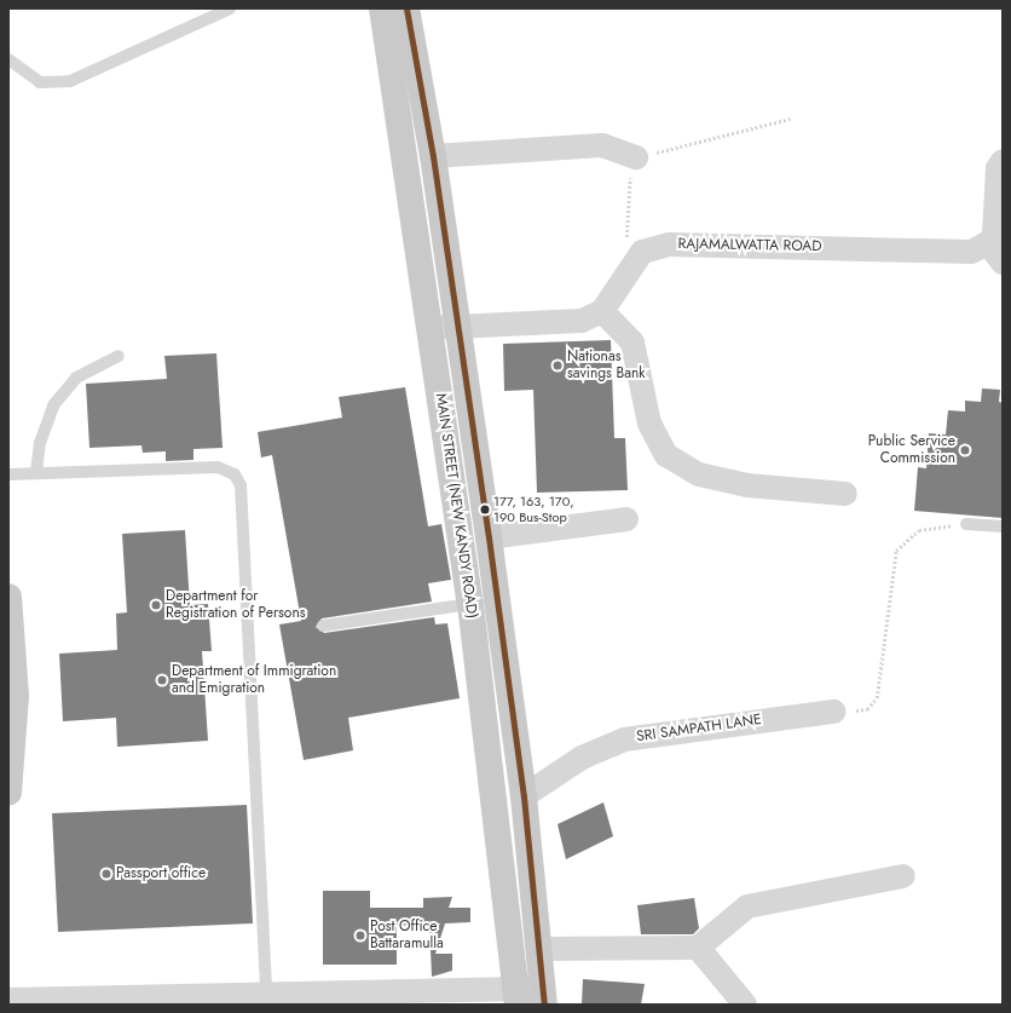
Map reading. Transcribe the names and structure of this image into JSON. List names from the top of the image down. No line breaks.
{"streets":{"main road":["MAIN STREET (NEW KANDY ROAD)"],"street":["RAJAMALWATTA ROAD","SRI SAMPATH LANE"]},"crossings":[["MAIN STREET (NEW KANDY ROAD)","SRI SAMPATH LANE"]],"places":["Nationas savings Bank","Public Service Commission","177, 163, 170, 190 Bus-Stop","Department for Registration of Persons","Department of Immigration and Emigration","Passport office","Post Office Battaramulla"]}
